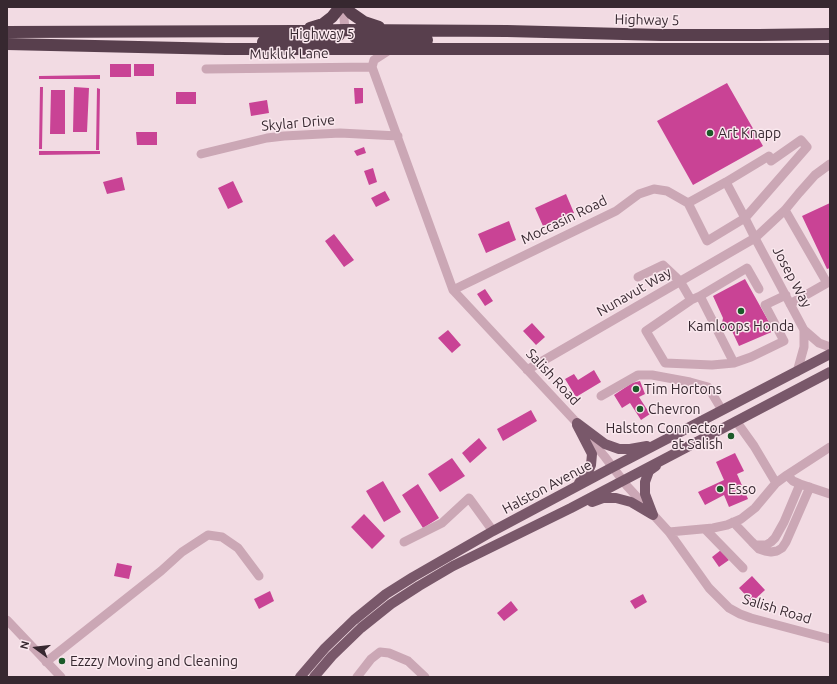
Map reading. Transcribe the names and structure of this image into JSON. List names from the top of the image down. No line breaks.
{"streets":{"highway":["Highway 5"],"main road":["Halston Avenue"],"street":["Mukluk Lane","Skylar Drive","Moccasin Road","Josep Way","Nunavut Way","Salish Road"]},"crossings":[["Mukluk Lane","Salish Road"],["Skylar Drive","Salish Road"],["Moccasin Road","Salish Road"],["Josep Way","Nunavut Way"],["Josep Way","Halston Avenue"],["Nunavut Way","Salish Road"],["Salish Road","Halston Avenue"]],"places":["Art Knapp","Kamloops Honda","Tim Hortons","Chevron","Halston Connector at Salish","Esso","Ezzzy Moving and Cleaning"],"north":"left"}
